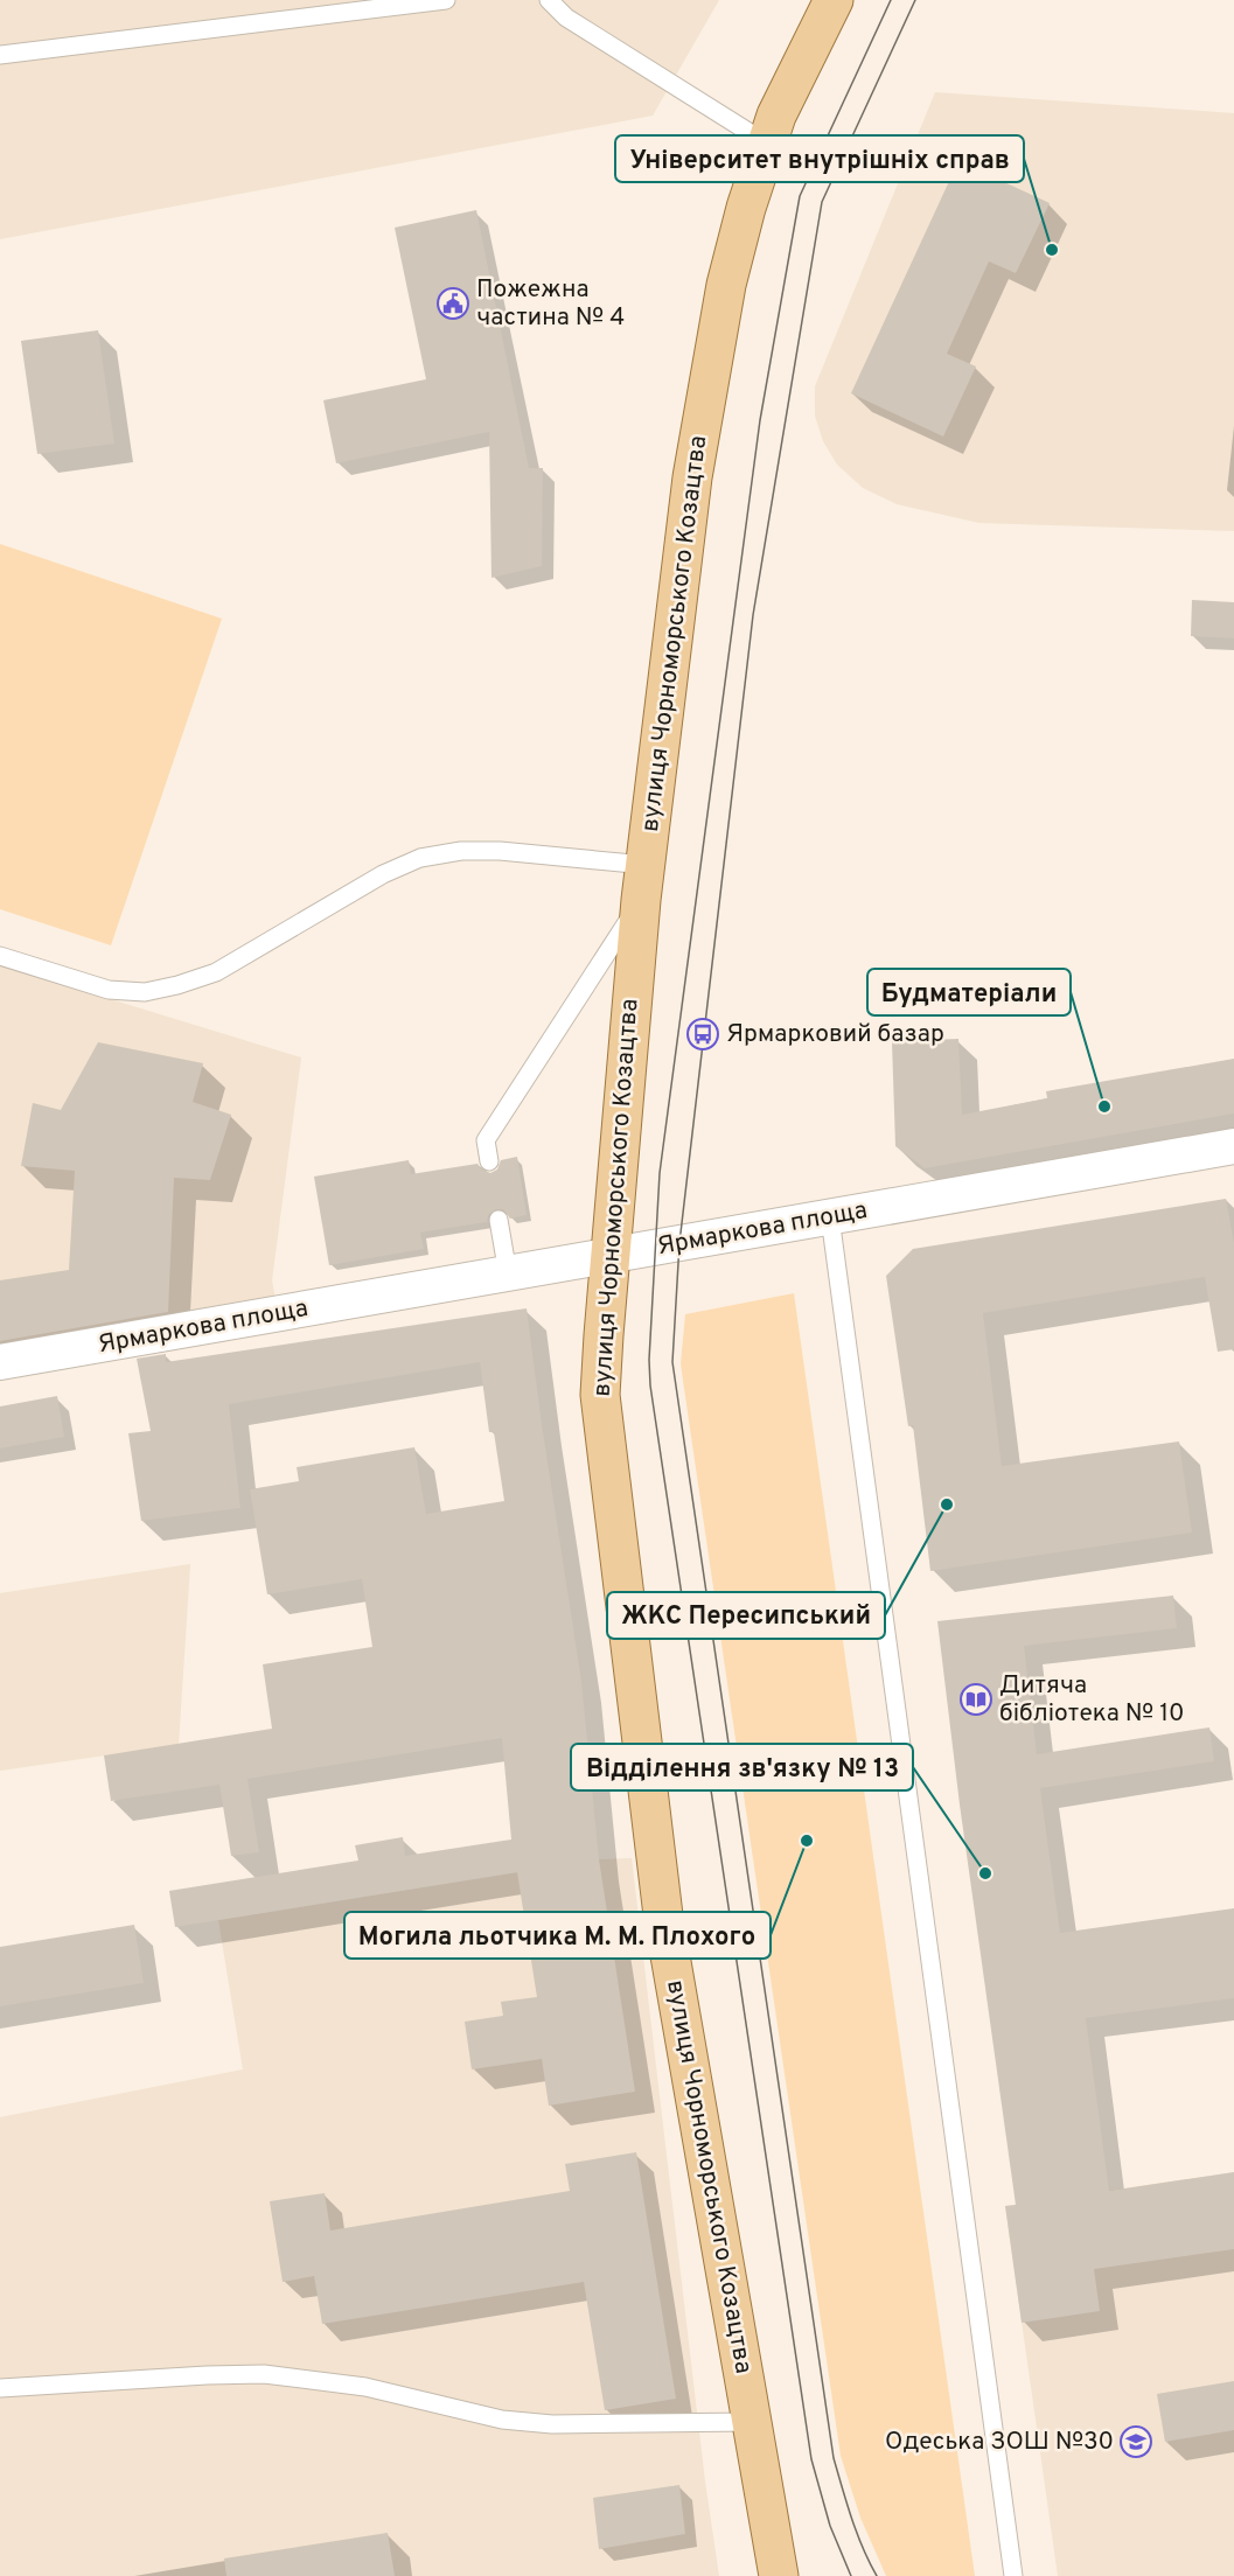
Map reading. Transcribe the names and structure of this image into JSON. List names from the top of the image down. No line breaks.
{"streets":{"main road":["вулиця Чорноморського Козацтва"],"street":["Ярмаркова площа"]},"crossings":[["вулиця Чорноморського Козацтва","Ярмаркова площа"]],"places":{"other":["Університет внутрішніх справ","Будматеріали","ЖКС Пересипський","Могила льотчика М. М. Плохого","Відділення зв'язку № 13"],"public building":["Пожежна частина № 4"],"bus stop":["Ярмарковий базар"],"library":["Дитяча бібліотека № 10"],"school or university":["Одеська ЗОШ №30"]}}
